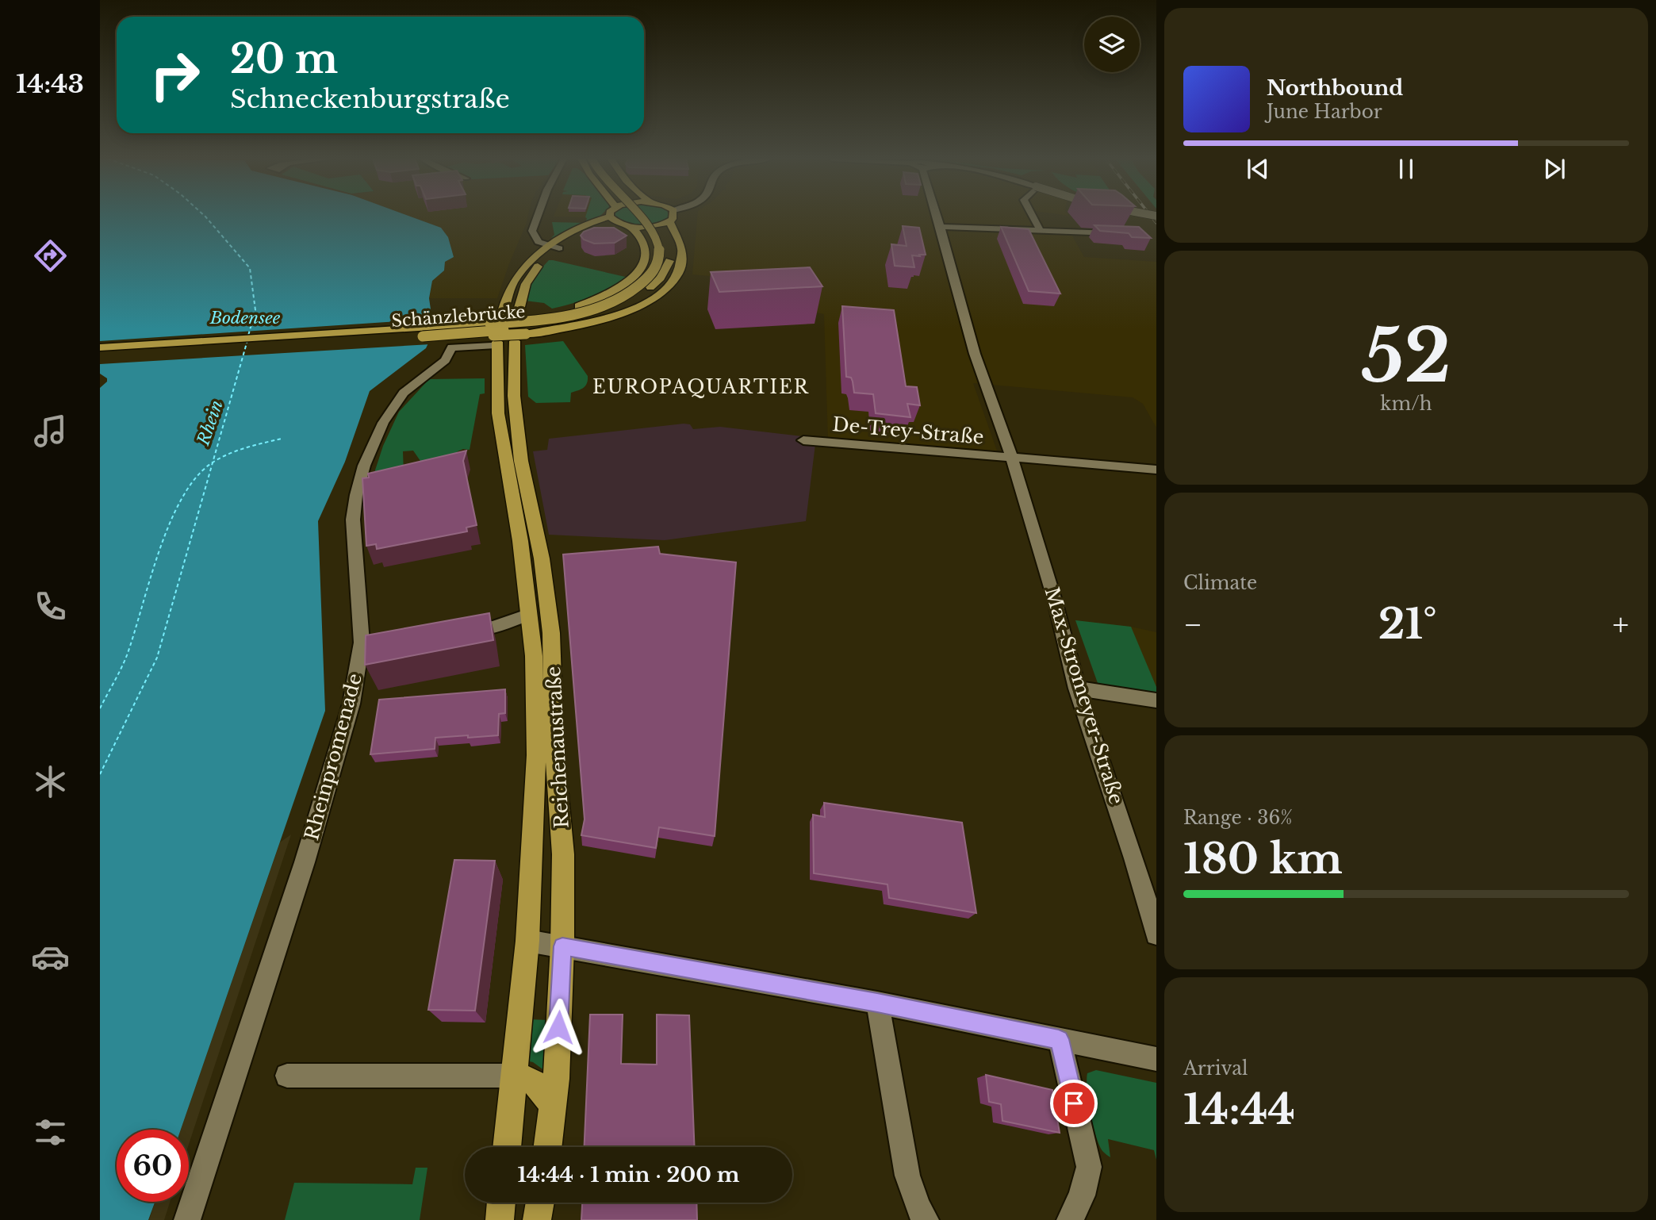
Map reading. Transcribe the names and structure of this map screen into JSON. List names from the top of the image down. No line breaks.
{"streets":{"main road":["Schänzlebrücke","Reichenaustraße"],"street":["De-Trey-Straße","Max-Stromeyer-Straße","Rheinpromenade"]},"crossings":[["De-Trey-Straße","Max-Stromeyer-Straße"],["Reichenaustraße","Rheinpromenade"]],"districts":["EUROPAQUARTIER"],"water":["Bodensee","Rhein"],"page":{"tabs":"14:43","turn":["20 m","Schneckenburgstraße"],"song":["Northbound","June Harbor"],"tile":[["52","km/h"],"Climate",["Range · 36%","180 km"],["Arrival","14:44"]],"heat":["−","21°","+"],"limit":"60","trip":"14:44 · 1 min · 200 m"}}
